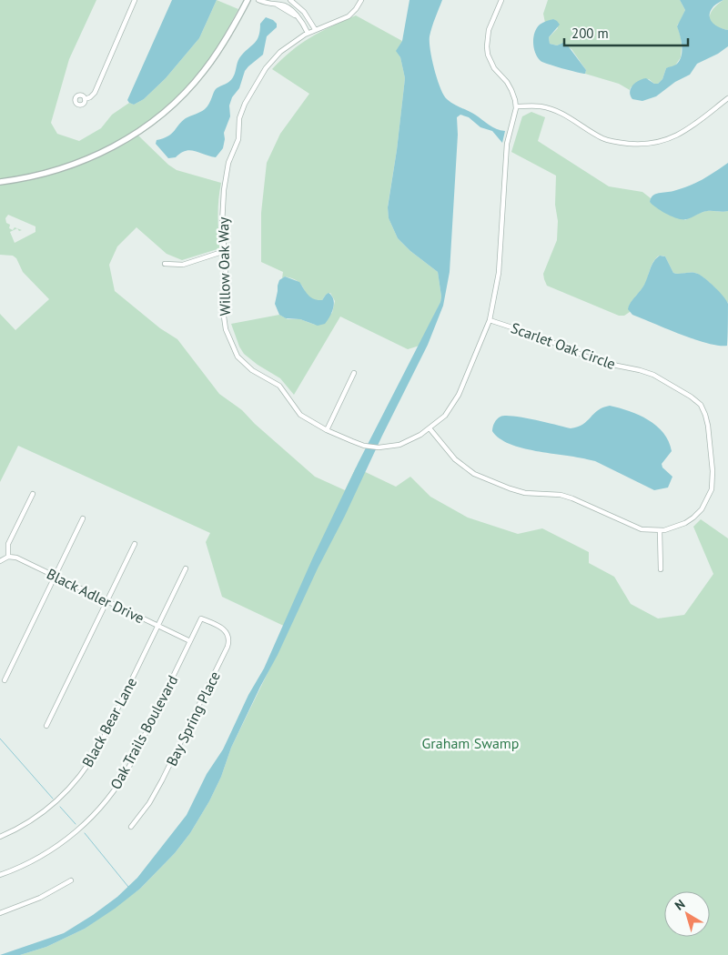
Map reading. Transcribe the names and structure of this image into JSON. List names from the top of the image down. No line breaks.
{"streets":{"street":["Willow Oak Way","Scarlet Oak Circle","Black Adler Drive","Bay Spring Place","Black Bear Lane","Oak Trails Boulevard"]},"crossings":[["Willow Oak Way","Scarlet Oak Circle"],["Black Adler Drive","Black Bear Lane"],["Black Adler Drive","Oak Trails Boulevard"],["Bay Spring Place","Oak Trails Boulevard"]],"parks":["Graham Swamp"],"scale_bar":"200 m","north":"top left"}
